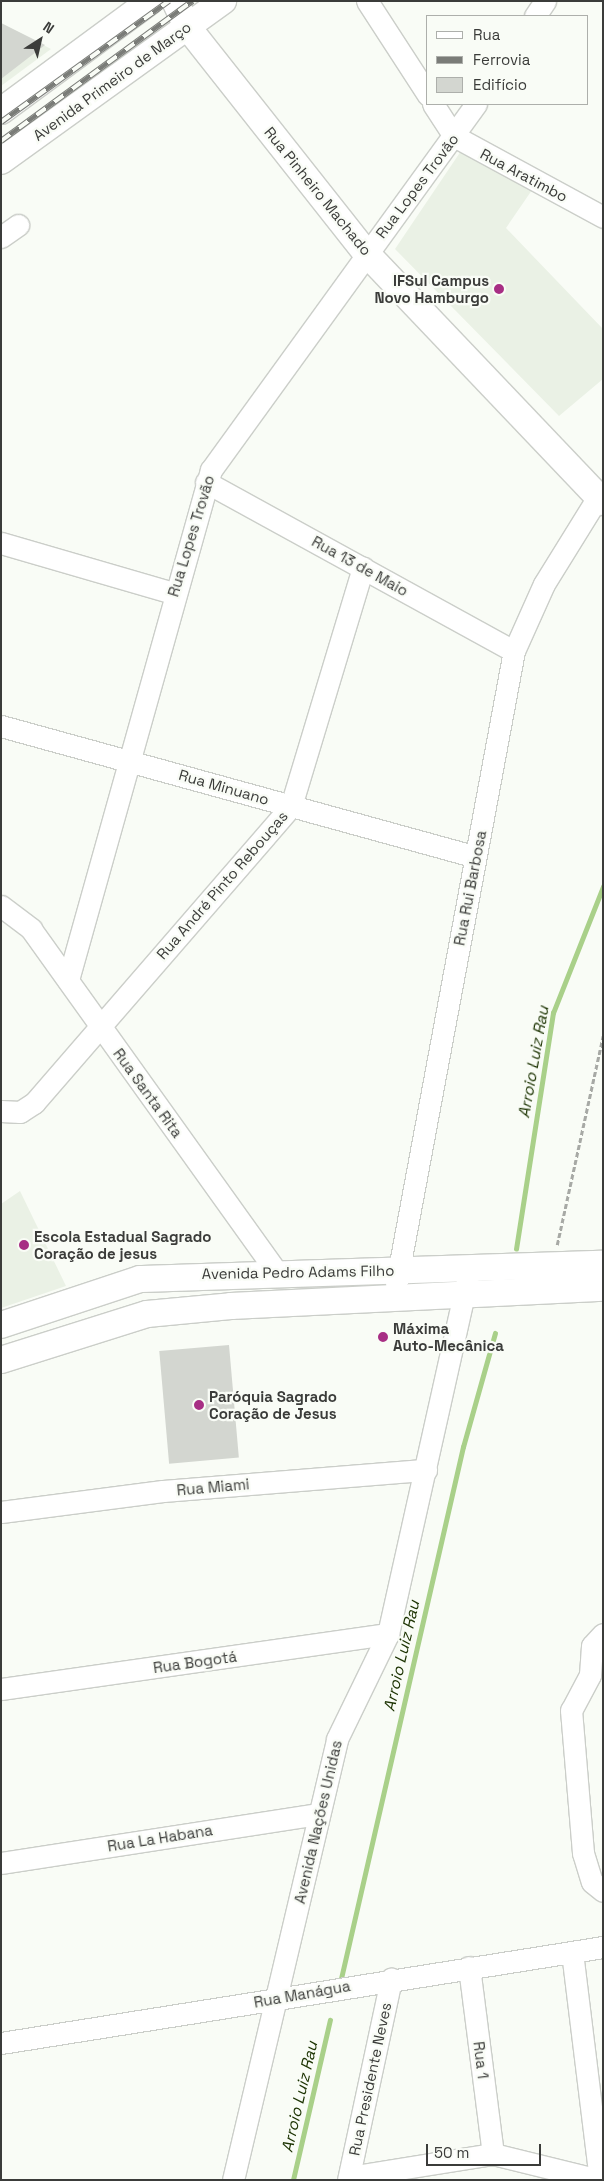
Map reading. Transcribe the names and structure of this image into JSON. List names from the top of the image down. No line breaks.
{"streets":{"main road":["Avenida Primeiro de Março","Rua Pinheiro Machado","Avenida Pedro Adams Filho"],"street":["Rua Aratimbo","Rua Lopes Trovão","Rua 13 de Maio","Rua Minuano","Rua André Pinto Rebouças","Rua Rui Barbosa","Rua Santa Rita","Rua Miami","Rua Bogotá","Avenida Nações Unidas","Rua La Habana","Rua Manágua","Rua 1","Rua Presidente Neves"]},"crossings":[["Avenida Primeiro de Março","Rua Pinheiro Machado"],["Rua Aratimbo","Rua Lopes Trovão"],["Rua Lopes Trovão","Rua Pinheiro Machado"],["Rua Lopes Trovão","Rua 13 de Maio"],["Rua Lopes Trovão","Rua Minuano"],["Rua Lopes Trovão","Rua Santa Rita"],["Rua Pinheiro Machado","Rua Rui Barbosa"],["Rua 13 de Maio","Rua André Pinto Rebouças"],["Rua 13 de Maio","Rua Rui Barbosa"],["Rua Minuano","Rua André Pinto Rebouças"],["Rua Minuano","Rua Rui Barbosa"],["Rua André Pinto Rebouças","Rua Santa Rita"],["Rua Rui Barbosa","Avenida Pedro Adams Filho"],["Rua Santa Rita","Avenida Pedro Adams Filho"],["Avenida Pedro Adams Filho","Avenida Nações Unidas"],["Rua Miami","Avenida Nações Unidas"],["Rua Bogotá","Avenida Nações Unidas"],["Avenida Nações Unidas","Rua La Habana"],["Avenida Nações Unidas","Rua Manágua"],["Rua Manágua","Rua 1"],["Rua Manágua","Rua Presidente Neves"]],"water":["Arroio Luiz Rau"],"places":["IFSul Campus Novo Hamburgo","Escola Estadual Sagrado Coração de jesus","Máxima Auto-Mecânica","Paróquia Sagrado Coração de Jesus"],"legend":["Rua","Ferrovia","Edifício"],"scale_bar":"50 m","north":"top right"}
